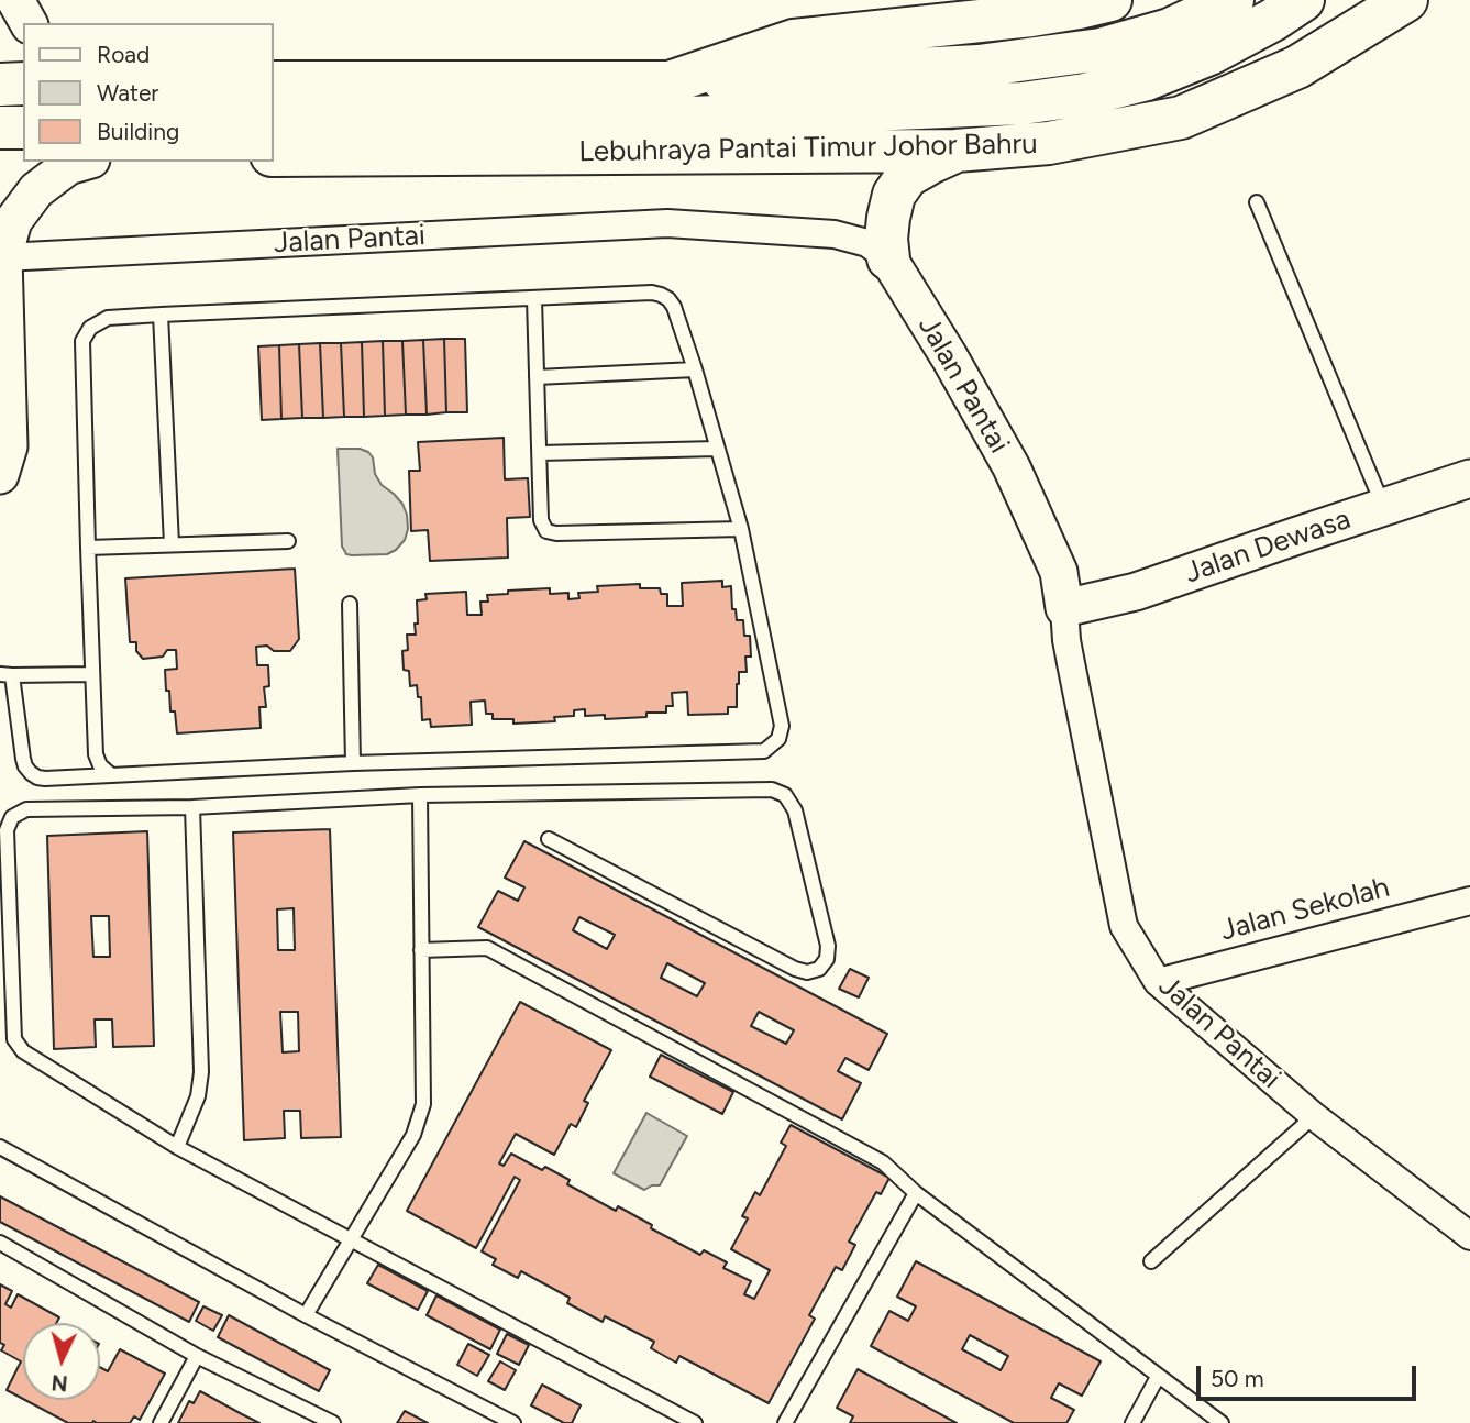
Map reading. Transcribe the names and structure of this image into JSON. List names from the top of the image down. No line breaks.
{"streets":{"highway":["Lebuhraya Pantai Timur Johor Bahru"],"street":["Jalan Pantai","Jalan Dewasa","Jalan Sekolah"]},"crossings":[["Jalan Pantai","Jalan Dewasa"],["Jalan Pantai","Jalan Sekolah"]],"legend":["Road","Water","Building"],"scale_bar":"50 m","north":"bottom"}
